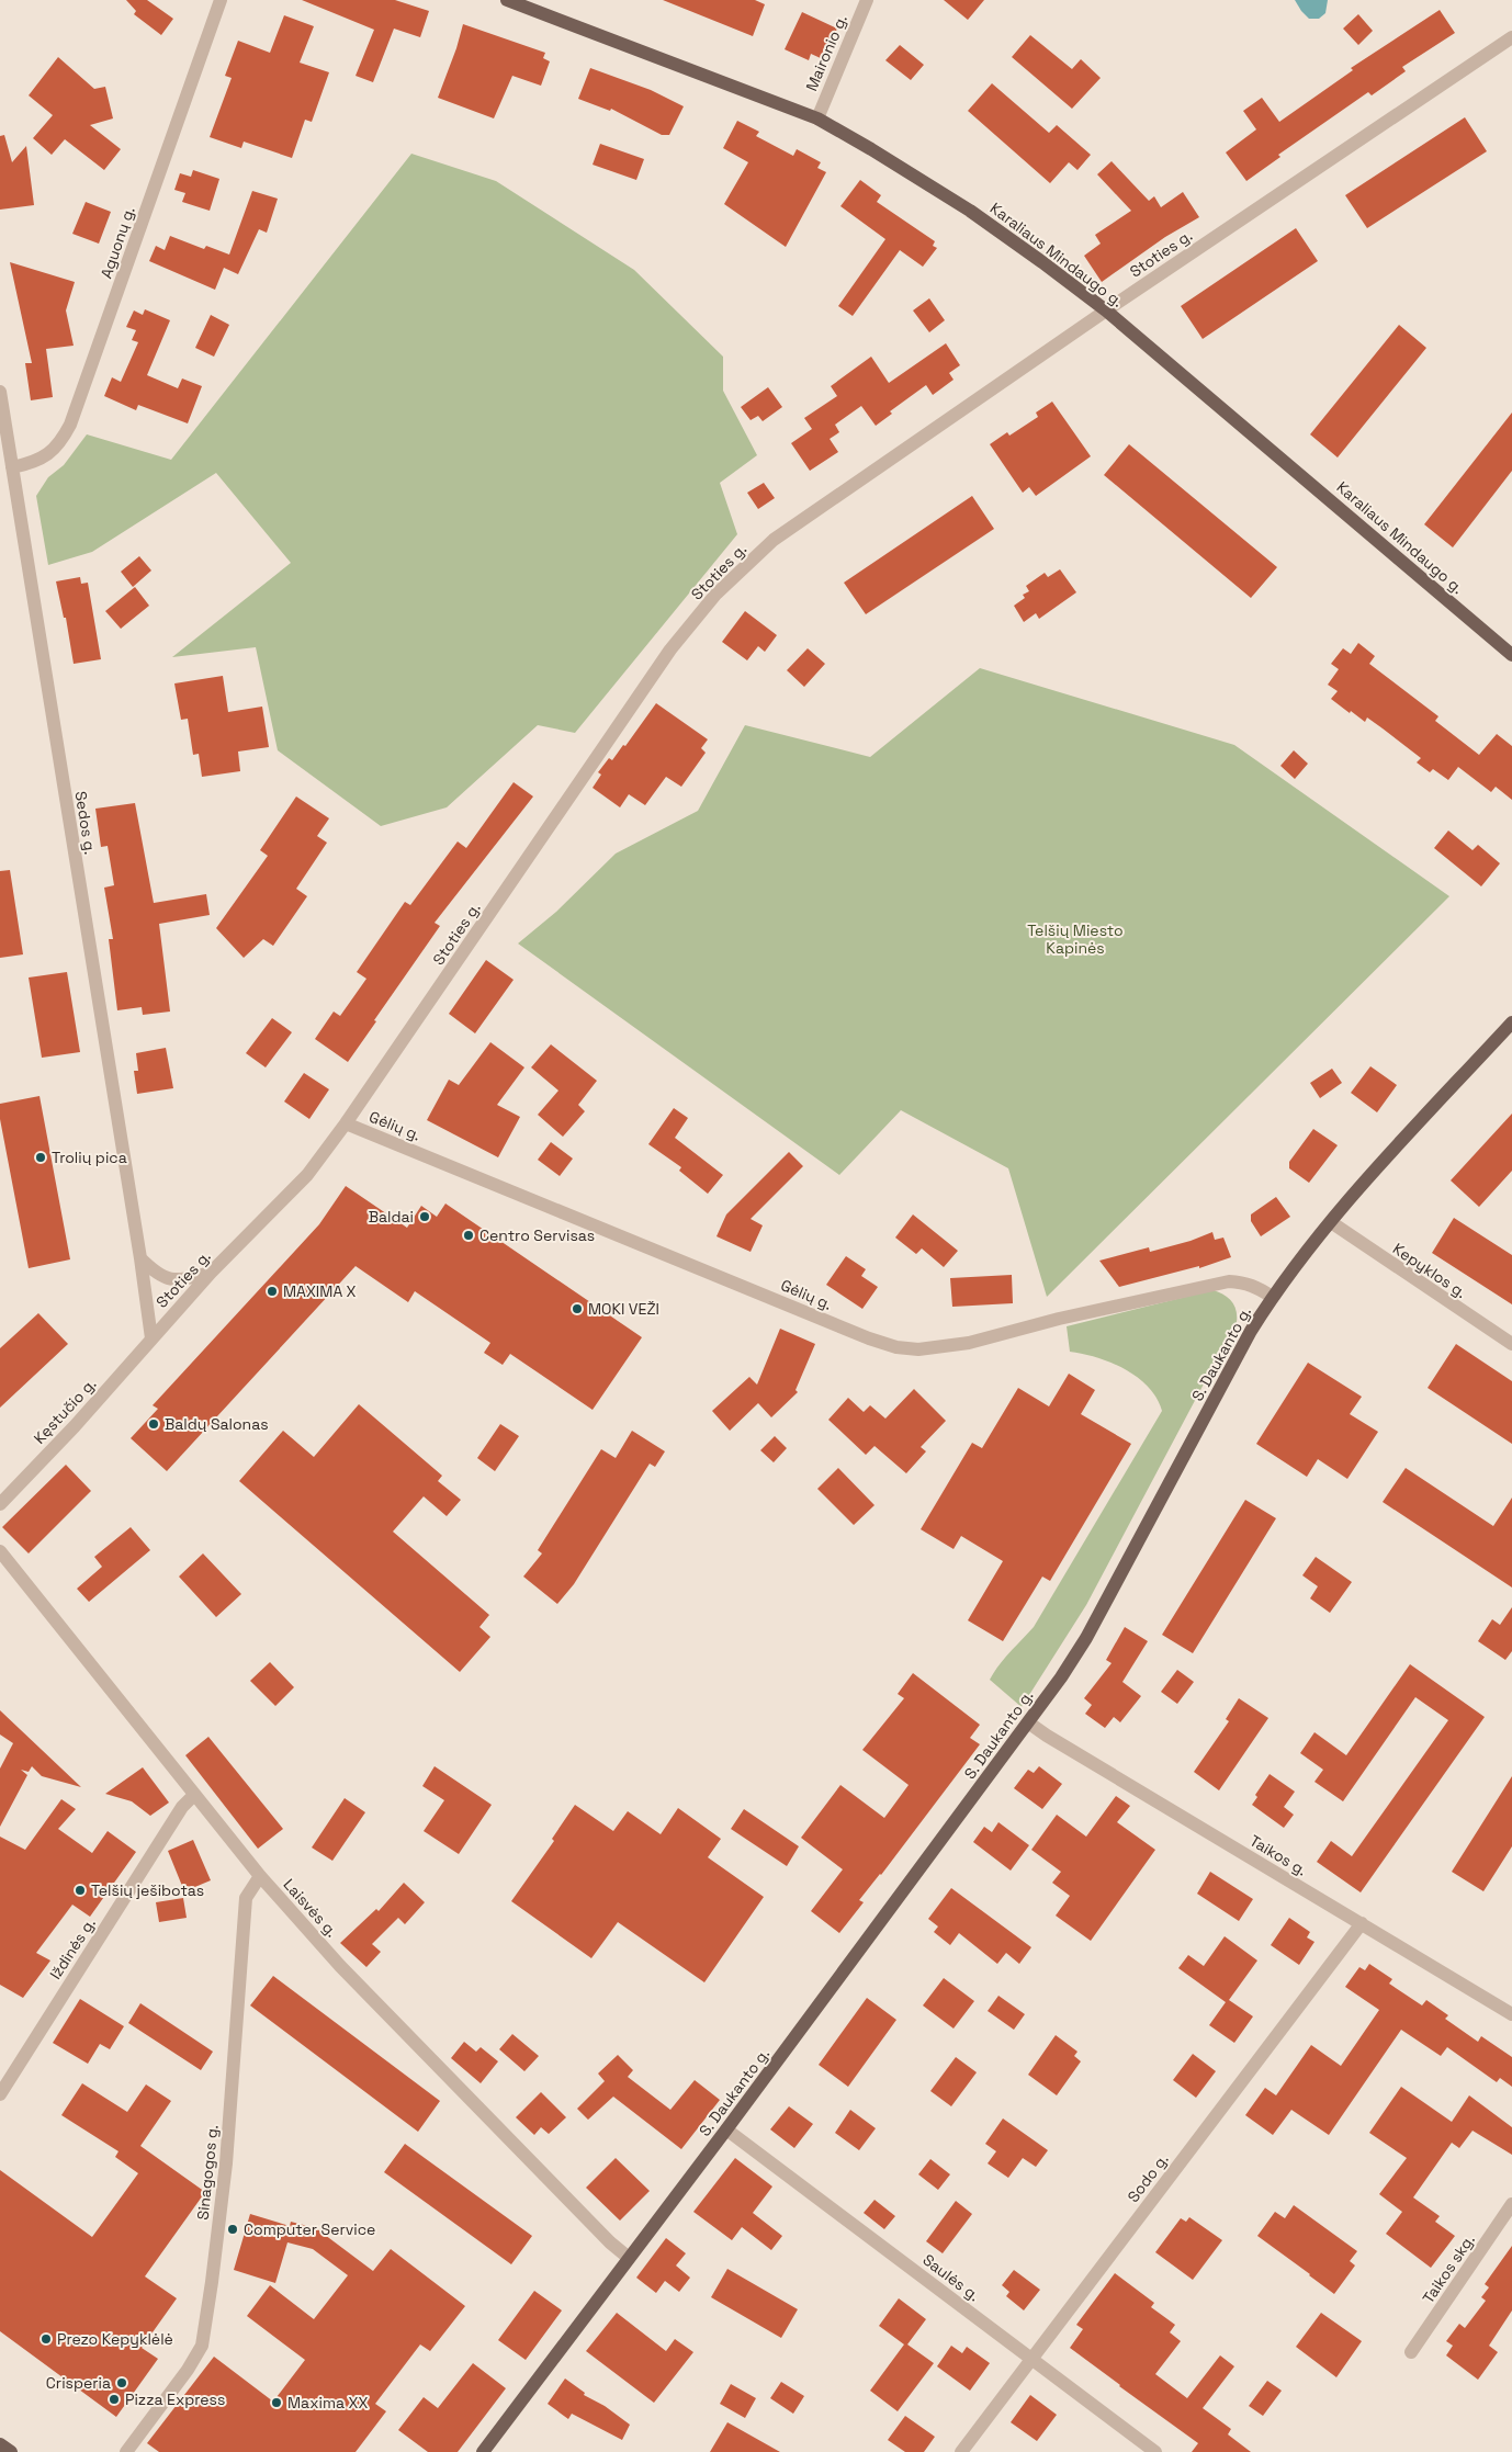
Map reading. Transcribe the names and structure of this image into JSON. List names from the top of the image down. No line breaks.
{"streets":{"main road":["Karaliaus Mindaugo g.","S. Daukanto g."],"street":["Maironio g.","Aguonų g.","Stoties g.","Sedos g.","Gėlių g.","Kepyklos g.","Kęstučio g.","Taikos g.","Laisvės g.","Iždinės g.","Sinagogos g.","Sodo g.","Taikos skg.","Saulės g."]},"crossings":[["Maironio g.","Karaliaus Mindaugo g."],["Aguonų g.","Sedos g."],["Stoties g.","Karaliaus Mindaugo g."],["Stoties g.","Sedos g."],["Stoties g.","Gėlių g."],["Stoties g.","Kęstučio g."],["Sedos g.","Kęstučio g."],["Gėlių g.","S. Daukanto g."],["Kepyklos g.","S. Daukanto g."],["S. Daukanto g.","Taikos g."],["S. Daukanto g.","Laisvės g."],["S. Daukanto g.","Saulės g."],["Taikos g.","Sodo g."],["Laisvės g.","Iždinės g."],["Laisvės g.","Sinagogos g."],["Sodo g.","Saulės g."]],"parks":["Telšių Miesto Kapinės"],"places":["Trolių pica","Baldai","Centro Servisas","MAXIMA X","MOKI VEŽI","Baldų Salonas","Telšių ješibotas","Computer Service","Prezo Kepyklėlė","Crisperia","Pizza Express","Maxima XX"]}
